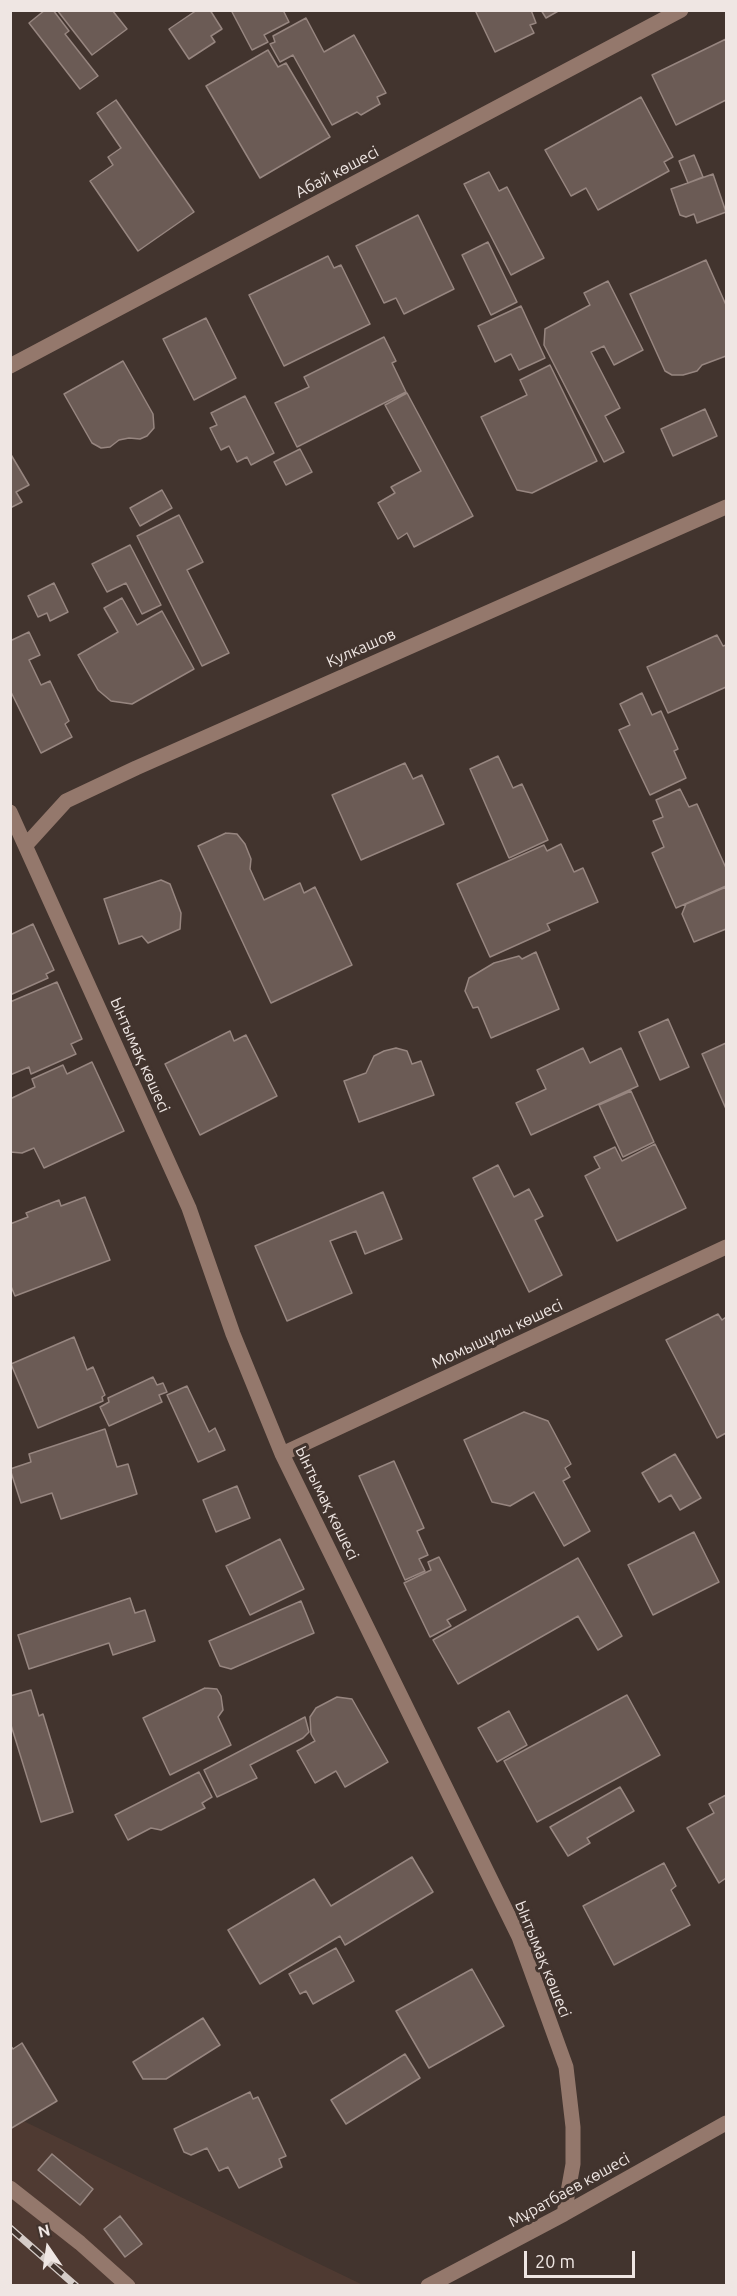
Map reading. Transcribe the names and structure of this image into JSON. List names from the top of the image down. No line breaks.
{"streets":{"street":["Абай көшесі","Кулкашов","Ынтымақ көшесі","Момышұлы көшесі","Мұратбаев көшесі"]},"crossings":[["Кулкашов","Ынтымақ көшесі"],["Ынтымақ көшесі","Момышұлы көшесі"],["Ынтымақ көшесі","Мұратбаев көшесі"]],"scale_bar":"20 m","north":"top"}
